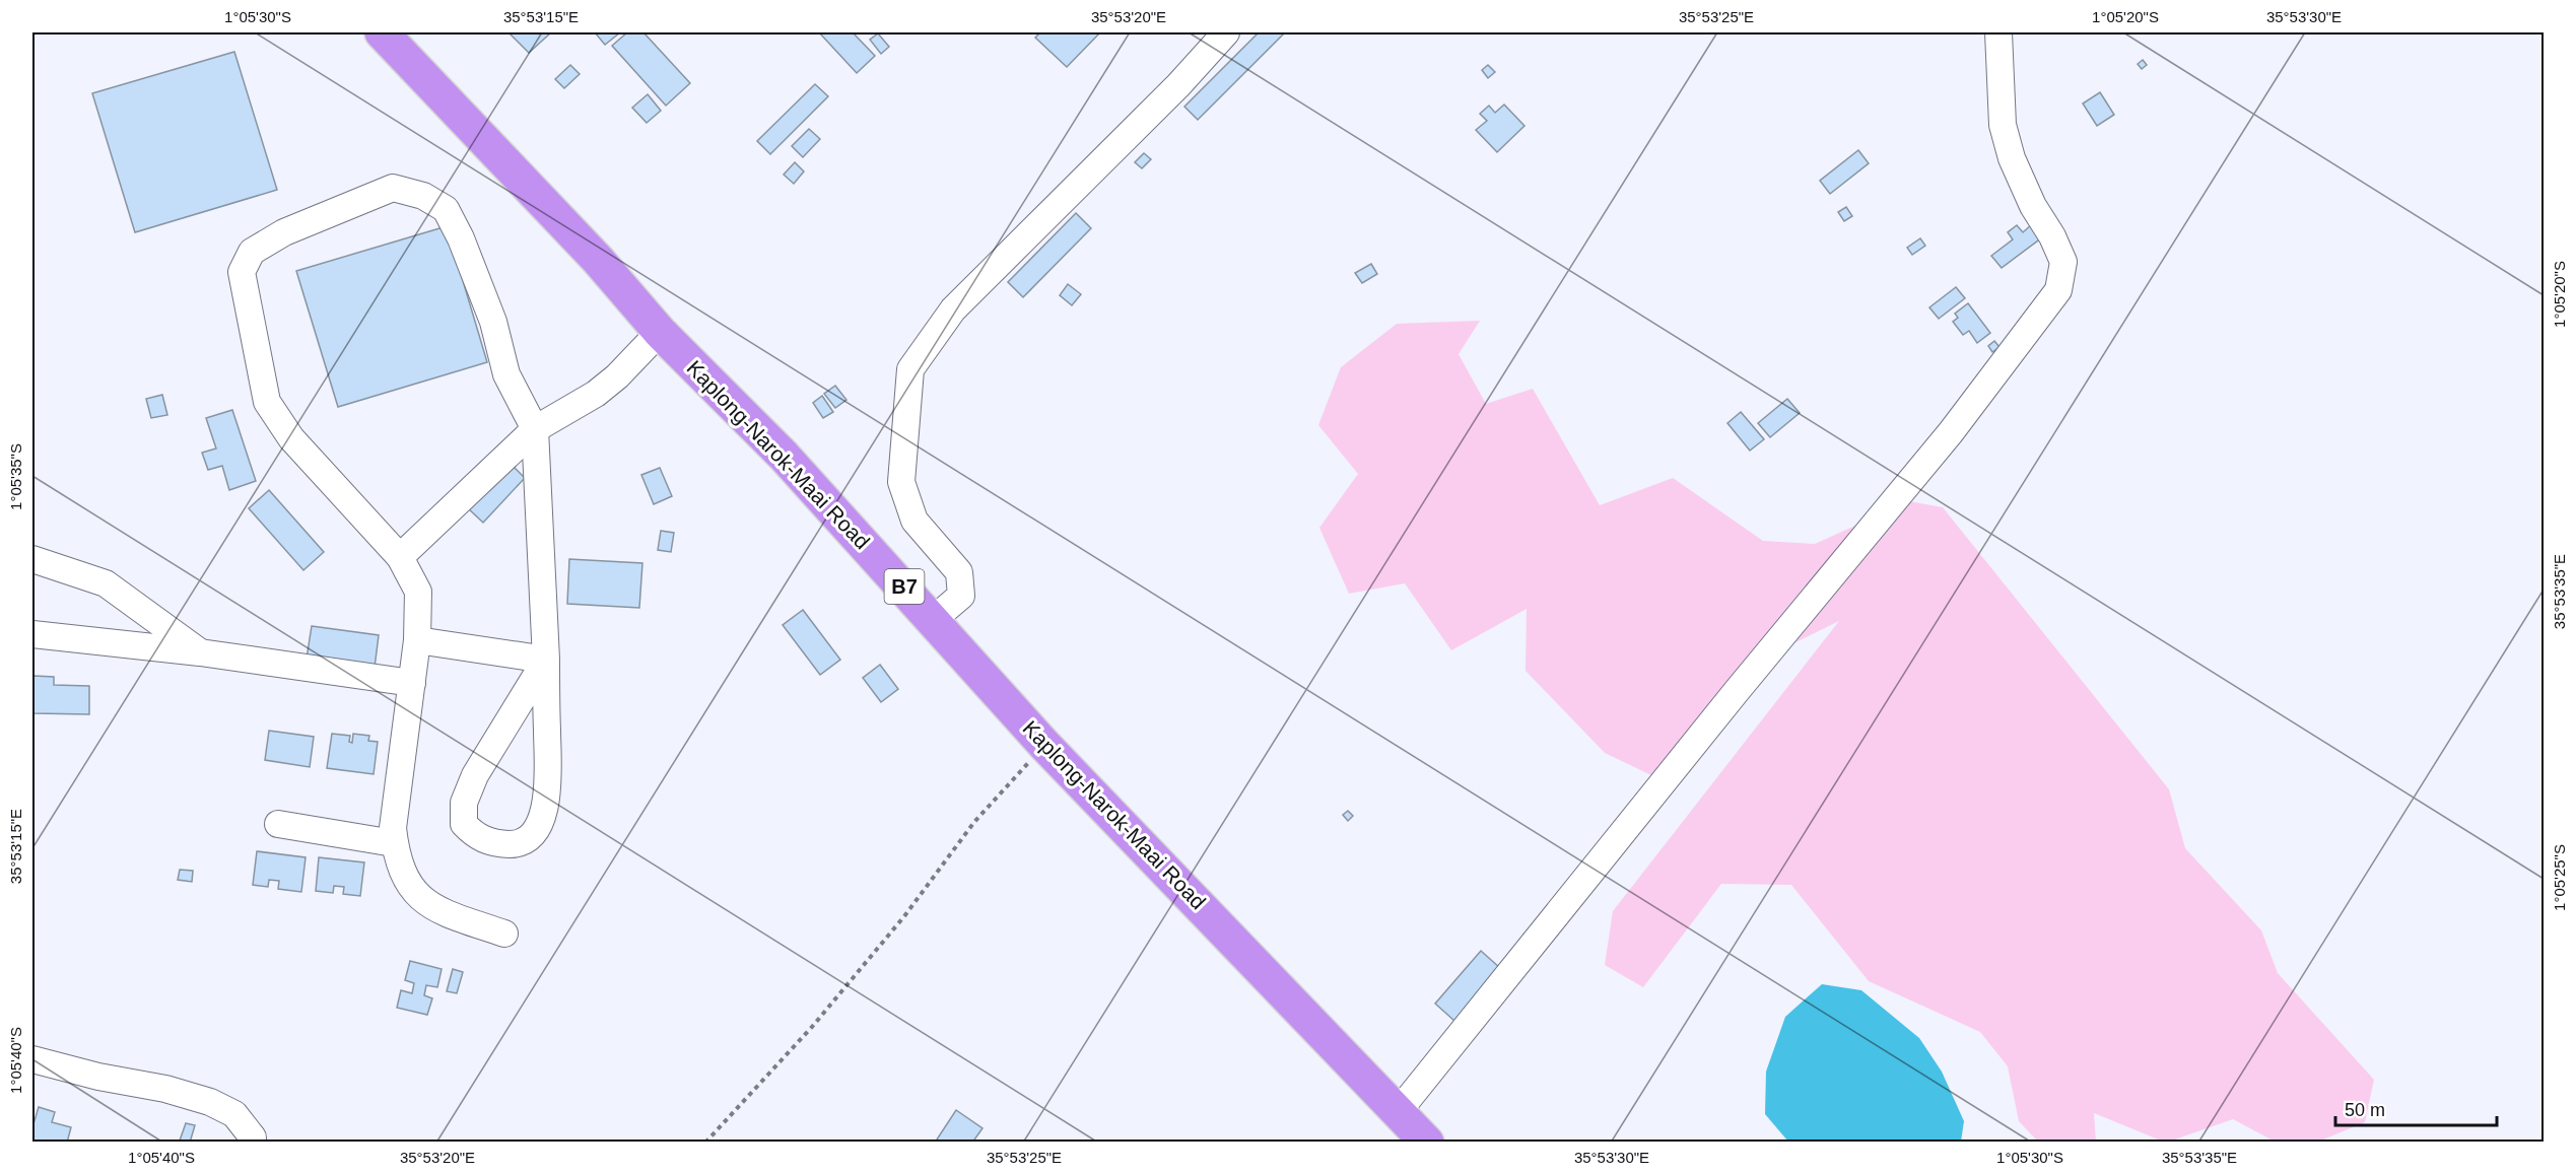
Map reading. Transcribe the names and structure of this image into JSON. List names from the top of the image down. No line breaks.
{"streets":{"highway":["Kaplong-Narok-Maai Road","B7"]},"scale_bar":"50 m","coordinates":["1°05'30\"S","35°53'15\"E","35°53'20\"E","35°53'25\"E","1°05'20\"S","35°53'30\"E","1°05'35\"S","35°53'35\"E","1°05'25\"S","1°05'40\"S"]}
